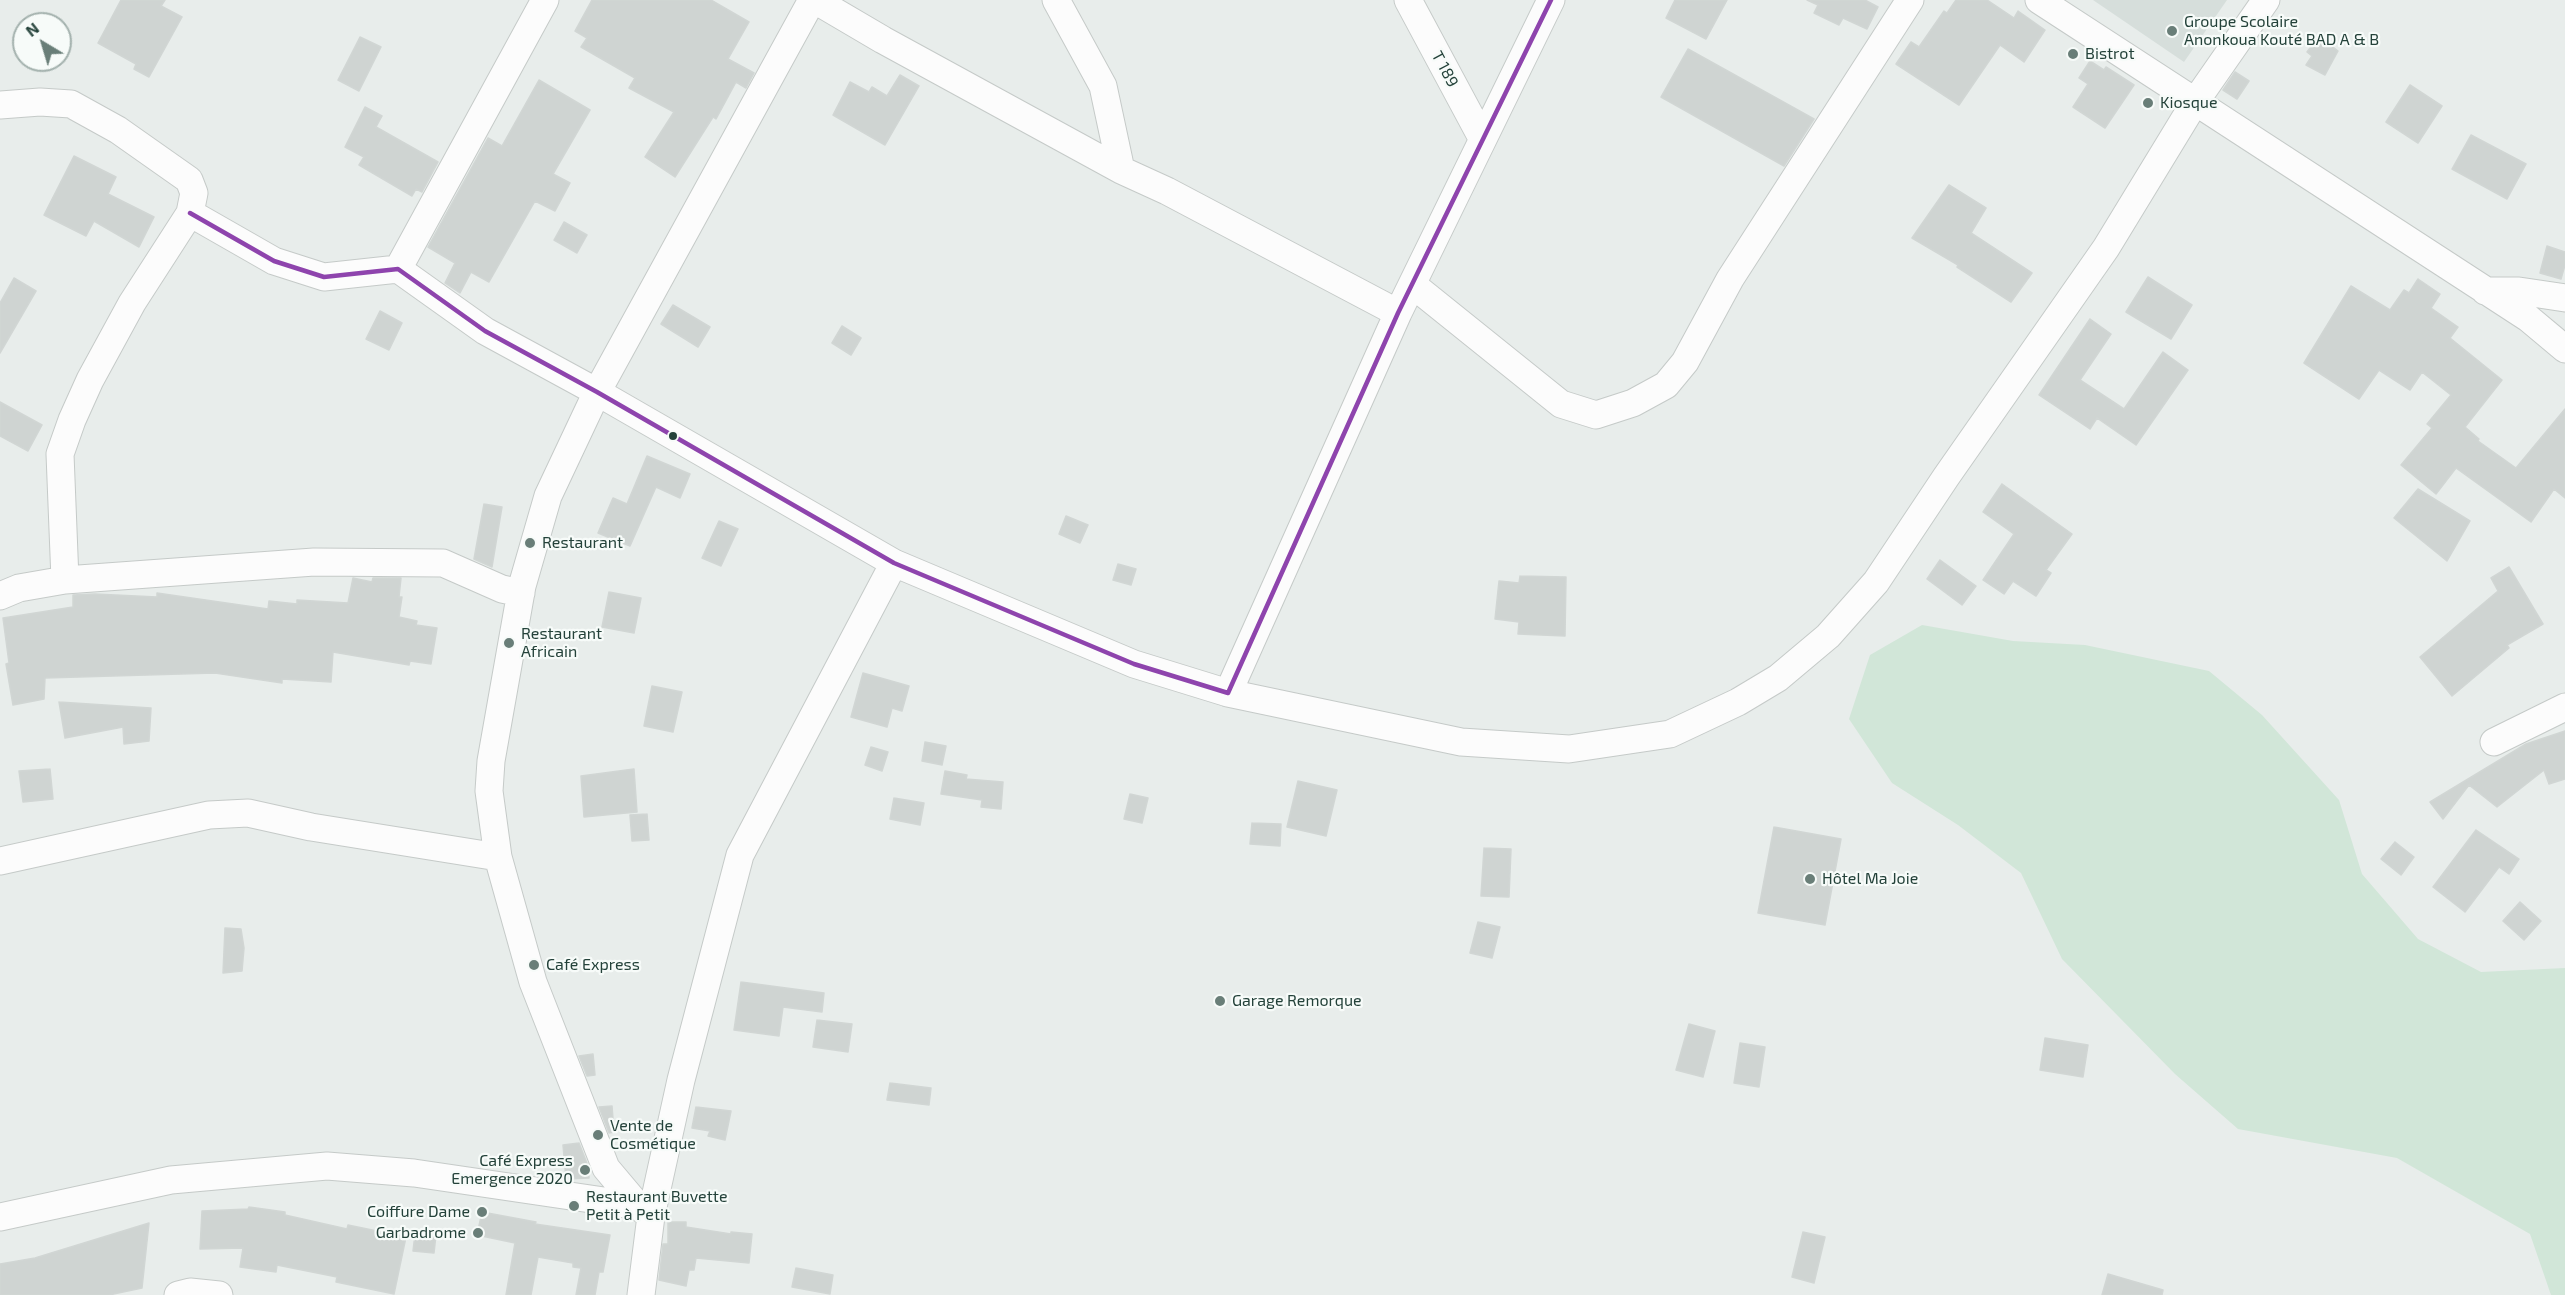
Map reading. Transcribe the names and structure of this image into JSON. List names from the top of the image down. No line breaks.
{"streets":{"street":["T 189"]},"places":["Groupe Scolaire Anonkoua Kouté BAD A & B","Bistrot","Kiosque","Restaurant","Restaurant Africain","Hôtel Ma Joie","Café Express","Garage Remorque","Vente de Cosmétique","Café Express Emergence 2020","Restaurant Buvette Petit à Petit","Coiffure Dame","Garbadrome"],"north":"top left"}
